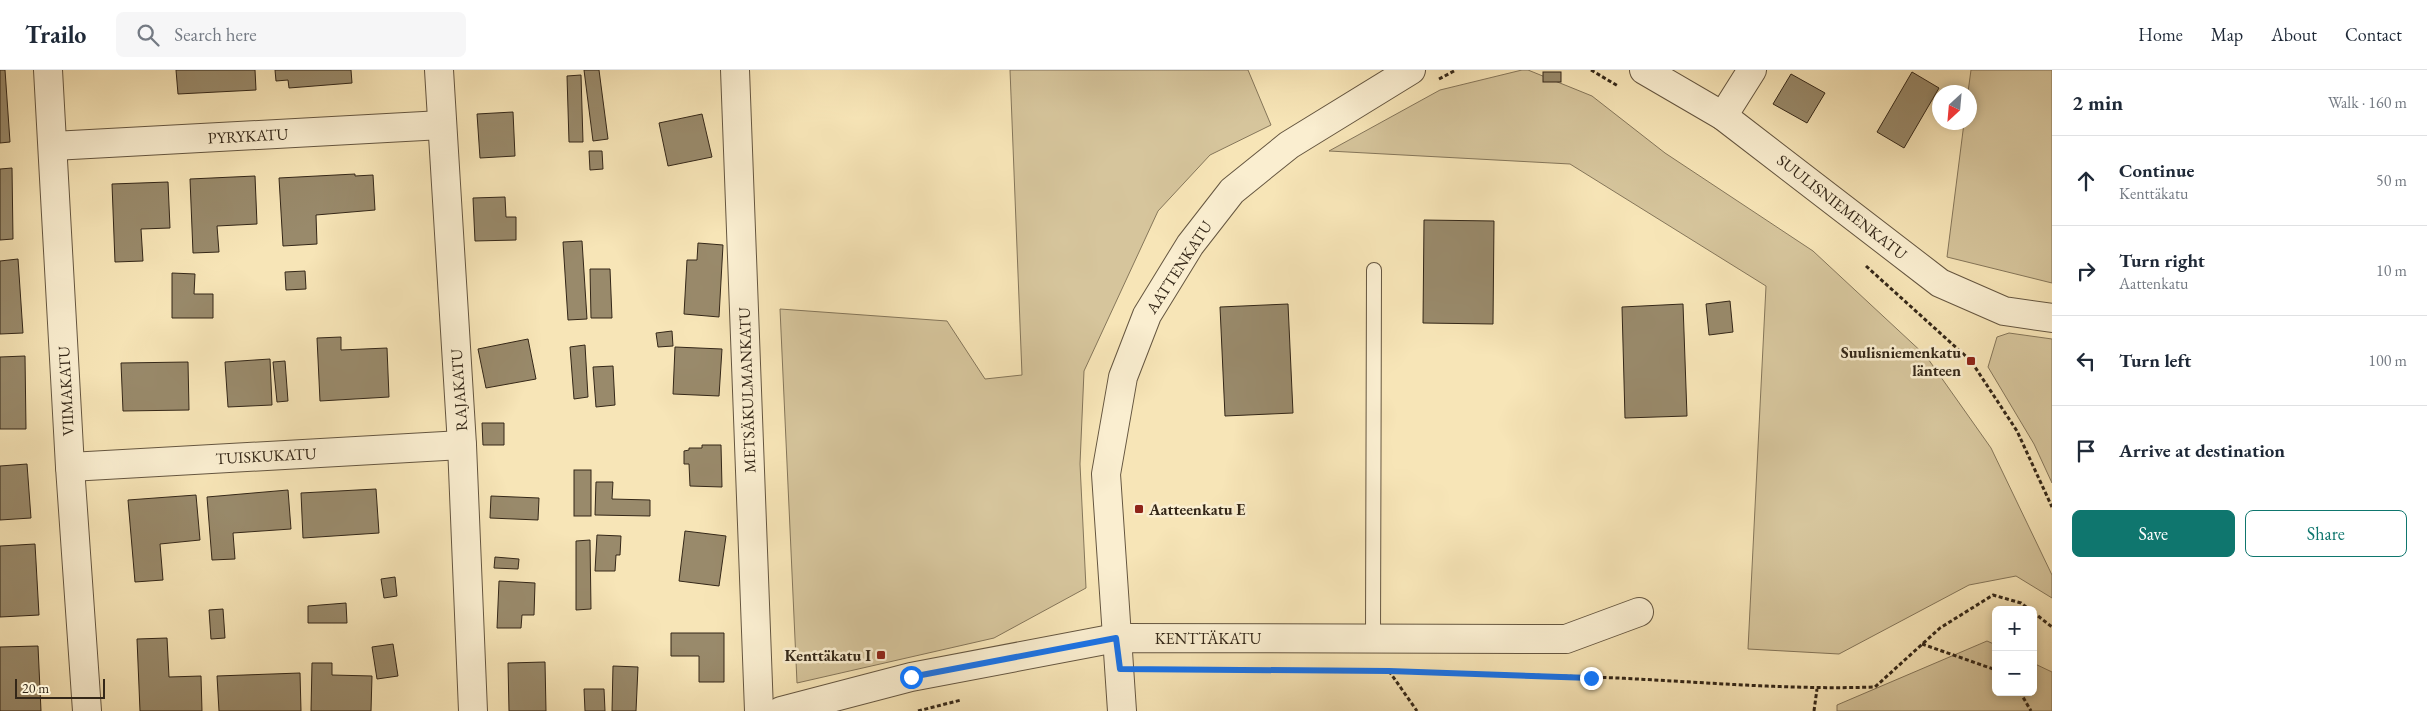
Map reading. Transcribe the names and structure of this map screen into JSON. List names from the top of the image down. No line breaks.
{"streets":{"street":["PYRYKATU","SUULISNIEMENKATU","AATTENKATU","RAJAKATU","METSÄKULMANKATU","VIIMAKATU","TUISKUKATU","KENTTÄKATU"]},"crossings":[["PYRYKATU","RAJAKATU"],["PYRYKATU","VIIMAKATU"],["AATTENKATU","KENTTÄKATU"],["RAJAKATU","TUISKUKATU"],["VIIMAKATU","TUISKUKATU"]],"places":{"transit":["Suulisniemenkatu länteen","Aatteenkatu E","Kenttäkatu I"]},"scale_bar":"20 m","north":"bottom left","page":{"header":"Trailo","search":"Search here","nav":["Home","Map","About","Contact"],"heading":["2 min","Walk · 160 m"],"list":[["Continue","Kenttäkatu","50 m"],["Turn right","Aattenkatu","10 m"],["Turn left","100 m"],"Arrive at destination"],"buttons":["Save","Share"],"map_buttons":["+","−"],"scale":"20 m"}}
